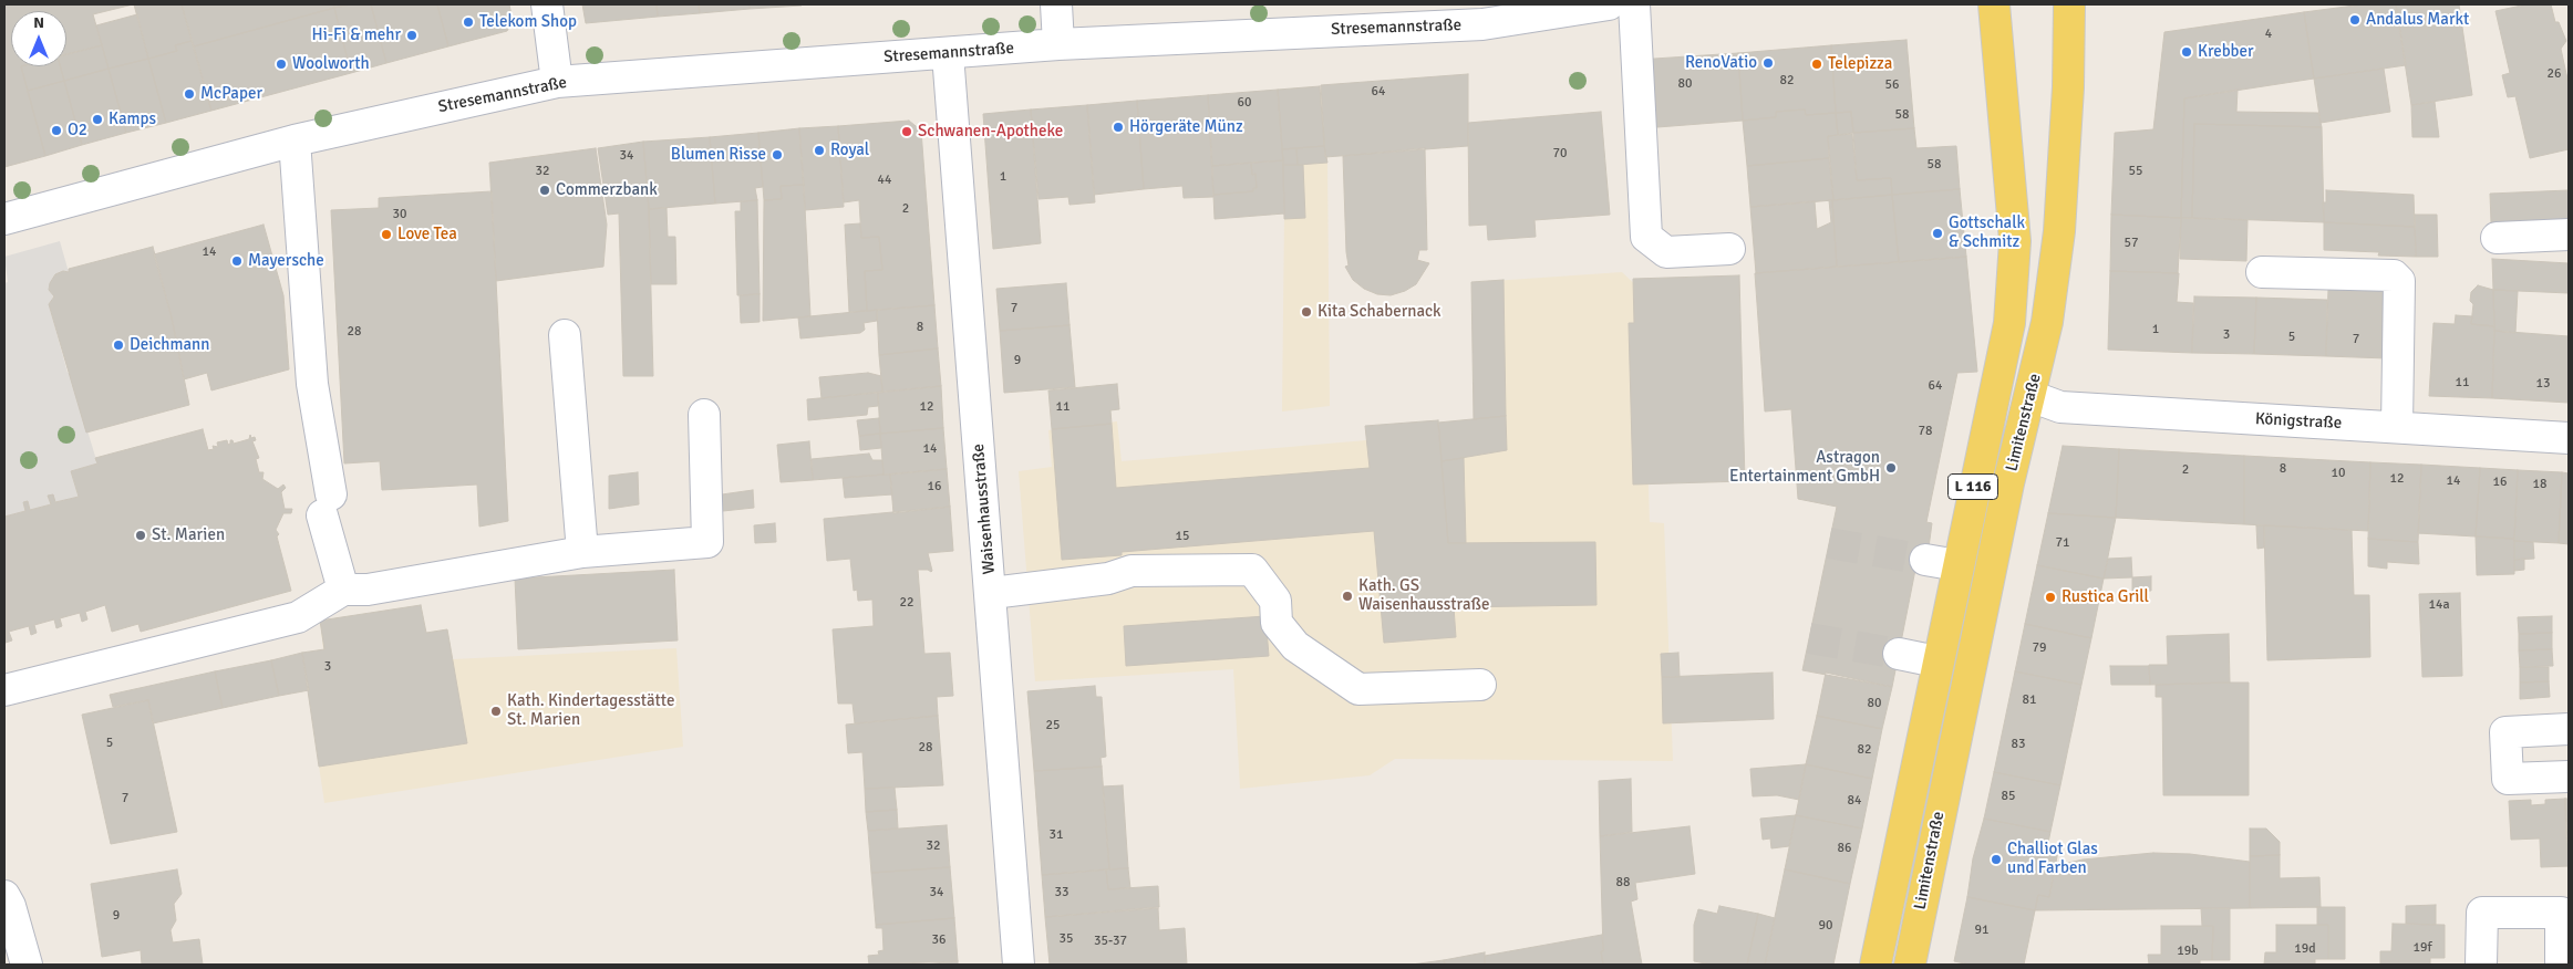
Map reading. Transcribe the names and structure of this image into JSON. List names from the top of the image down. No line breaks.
{"streets":{"main road":["Limitenstraße","L 116"],"street":["Stresemannstraße","Königstraße","Waisenhausstraße"]},"crossings":[["Stresemannstraße","Waisenhausstraße"],["Königstraße","Limitenstraße"]],"places":["Andalus Markt","Telekom Shop","Hi-Fi & mehr","Krebber","RenoVatio","Woolworth","Telepizza","McPaper","Kamps","Hörgeräte Münz","O2","Schwanen-Apotheke","Royal","Blumen Risse","Commerzbank","Gottschalk & Schmitz","Love Tea","Mayersche","Kita Schabernack","Deichmann","Astragon Entertainment GmbH","St. Marien","Kath. GS Waisenhausstraße","Rustica Grill","Kath. Kindertagesstätte St. Marien","Challiot Glas und Farben"],"house_numbers":["4","26","82","80","56","64","60","58","70","34","58","32","55","1","44","2","30","57","14","7","8","1","28","3","5","7","9","11","13","64","12","11","78","14","8","2","10","12","14","16","18","16","15","71","22","14a","79","3","81","80","25","5","83","28","82","85","7","84","31","32","86","88","34","33","9","90","91","35","36","35-37","19f","19d","19b"],"north":"top"}
